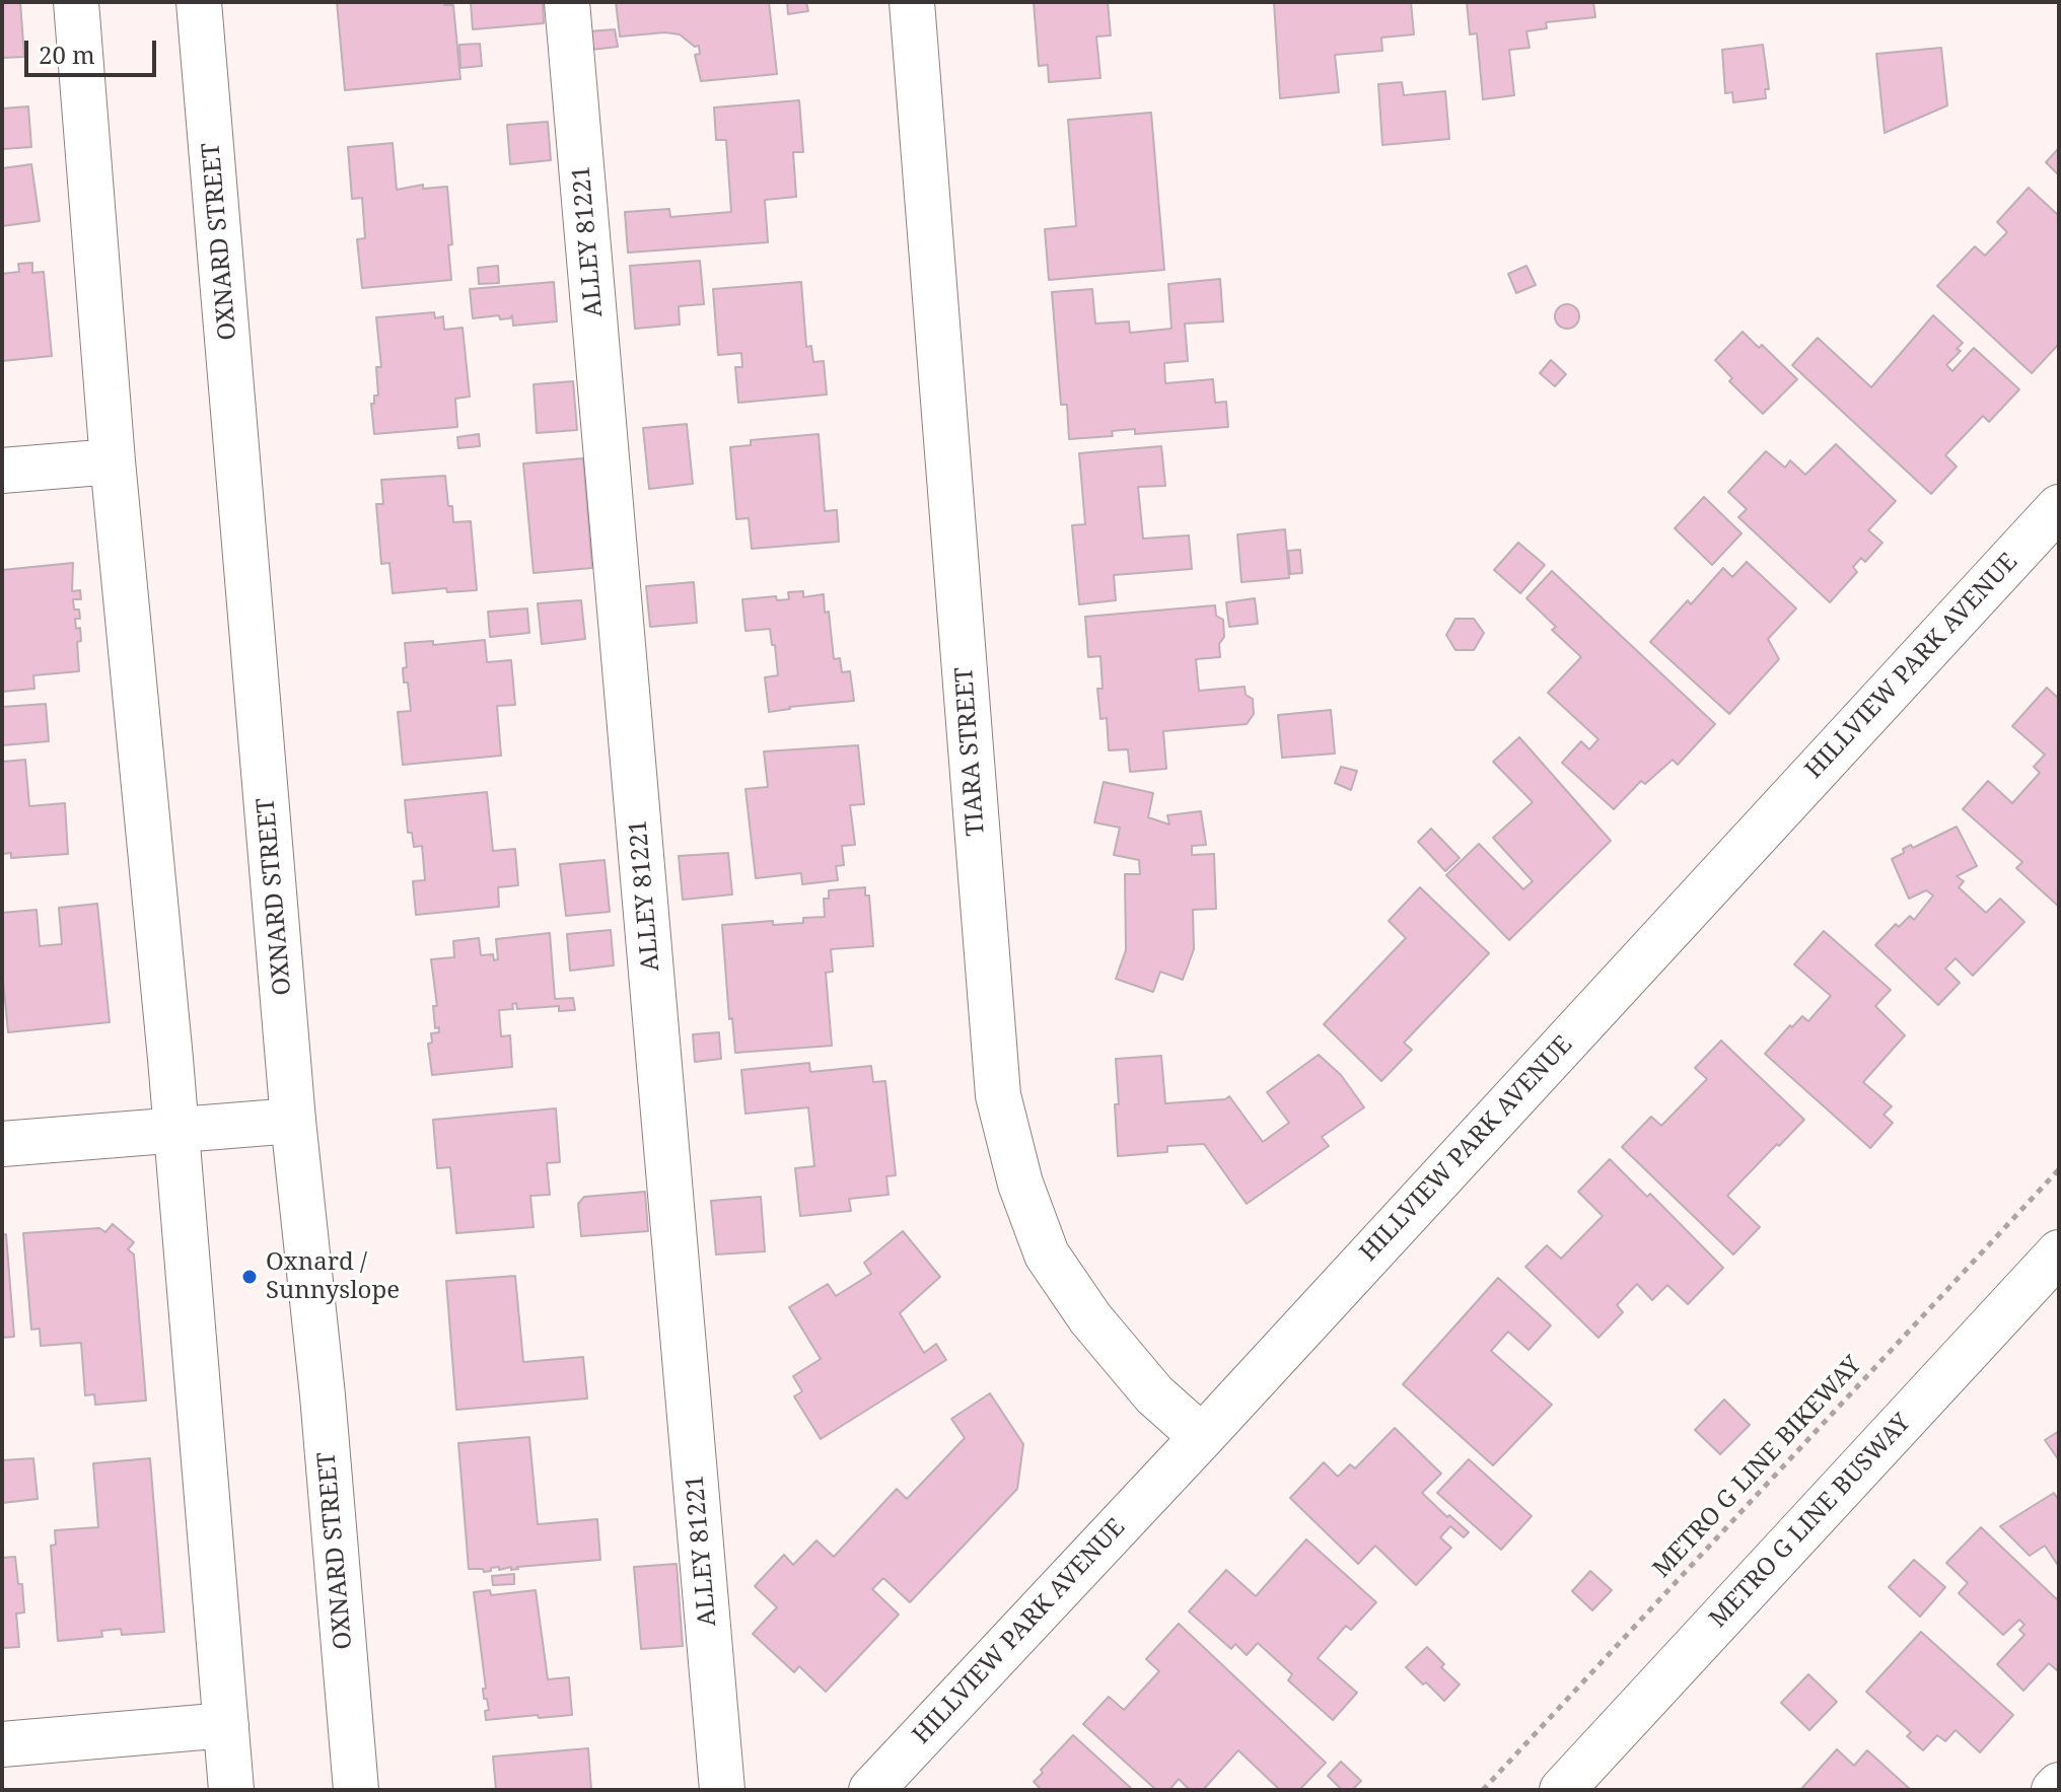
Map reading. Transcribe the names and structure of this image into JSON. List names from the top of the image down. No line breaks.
{"streets":{"street":["OXNARD STREET","ALLEY 81221","HILLVIEW PARK AVENUE","TIARA STREET","METRO G LINE BUSWAY"],"path":["METRO G LINE BIKEWAY"]},"crossings":[["HILLVIEW PARK AVENUE","TIARA STREET"]],"places":["Oxnard / Sunnyslope"],"scale_bar":"20 m"}
